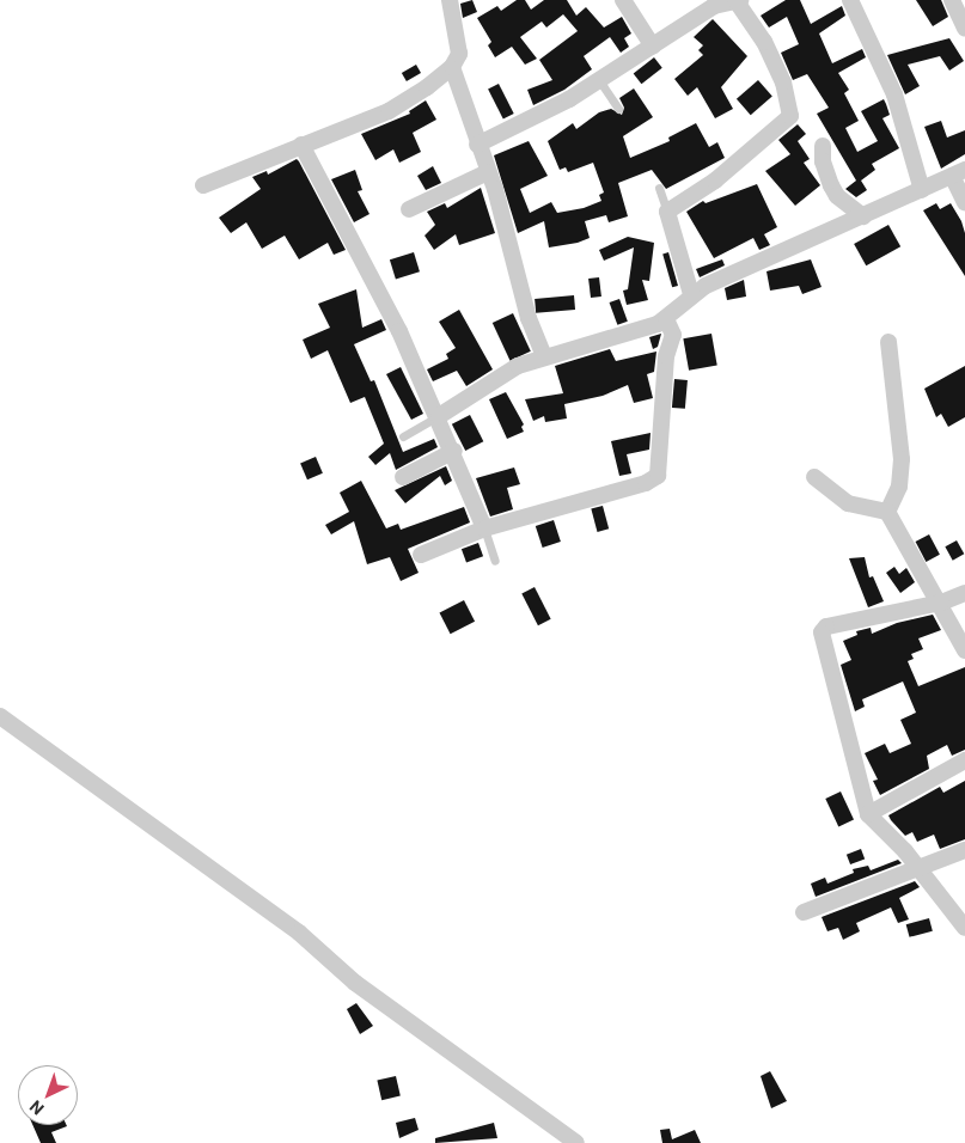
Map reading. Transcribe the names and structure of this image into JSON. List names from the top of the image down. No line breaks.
{"north":"bottom left"}
